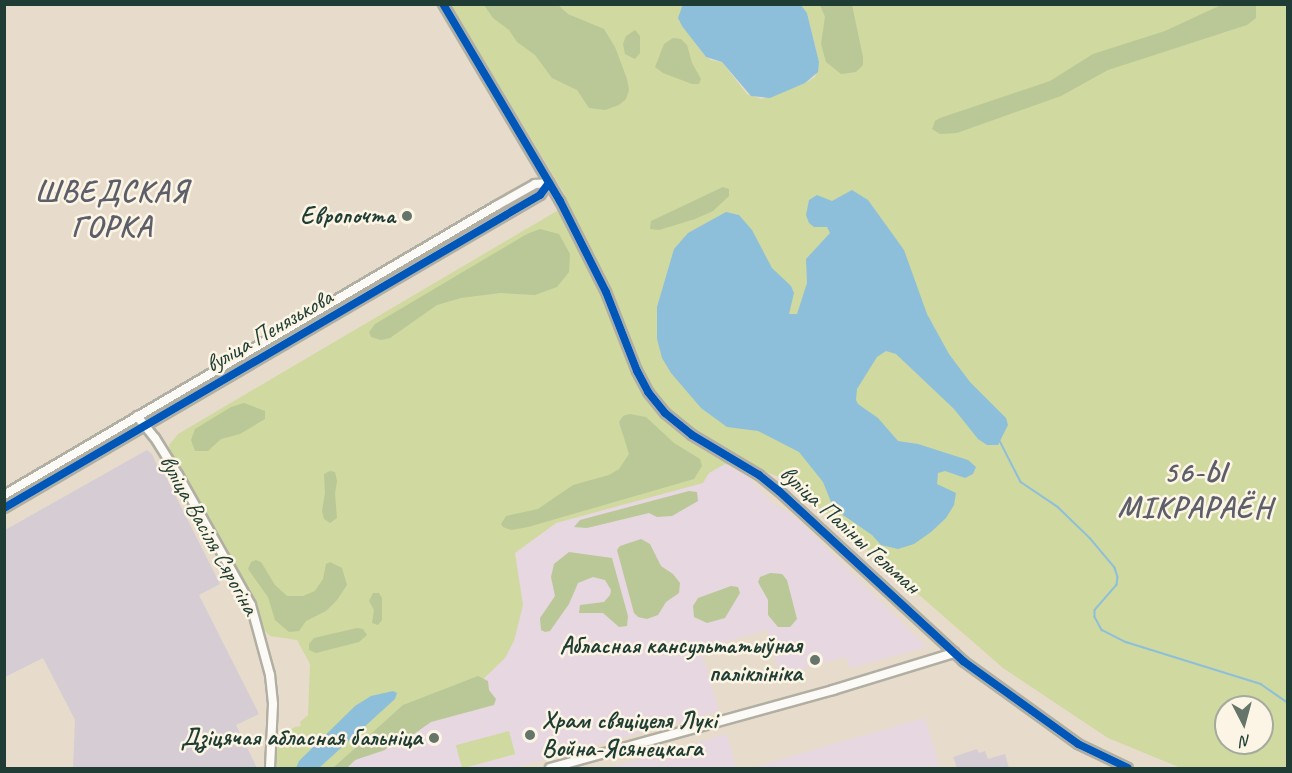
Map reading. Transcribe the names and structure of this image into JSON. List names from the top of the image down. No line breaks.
{"streets":{"street":["вуліца Пенязькова","вуліца Паліны Гельман","вуліца Васіля Сярогіна"]},"crossings":[["вуліца Пенязькова","вуліца Паліны Гельман"],["вуліца Пенязькова","вуліца Васіля Сярогіна"]],"districts":["ШВЕДСКАЯ ГОРКА","56-Ы МІКРАРАЁН"],"places":["Европочта","Абласная кансультатыўная паліклініка","Храм свяціцеля Лукі Война-Ясянецкага","Дзіцячая абласная бальніца"],"north":"bottom"}
